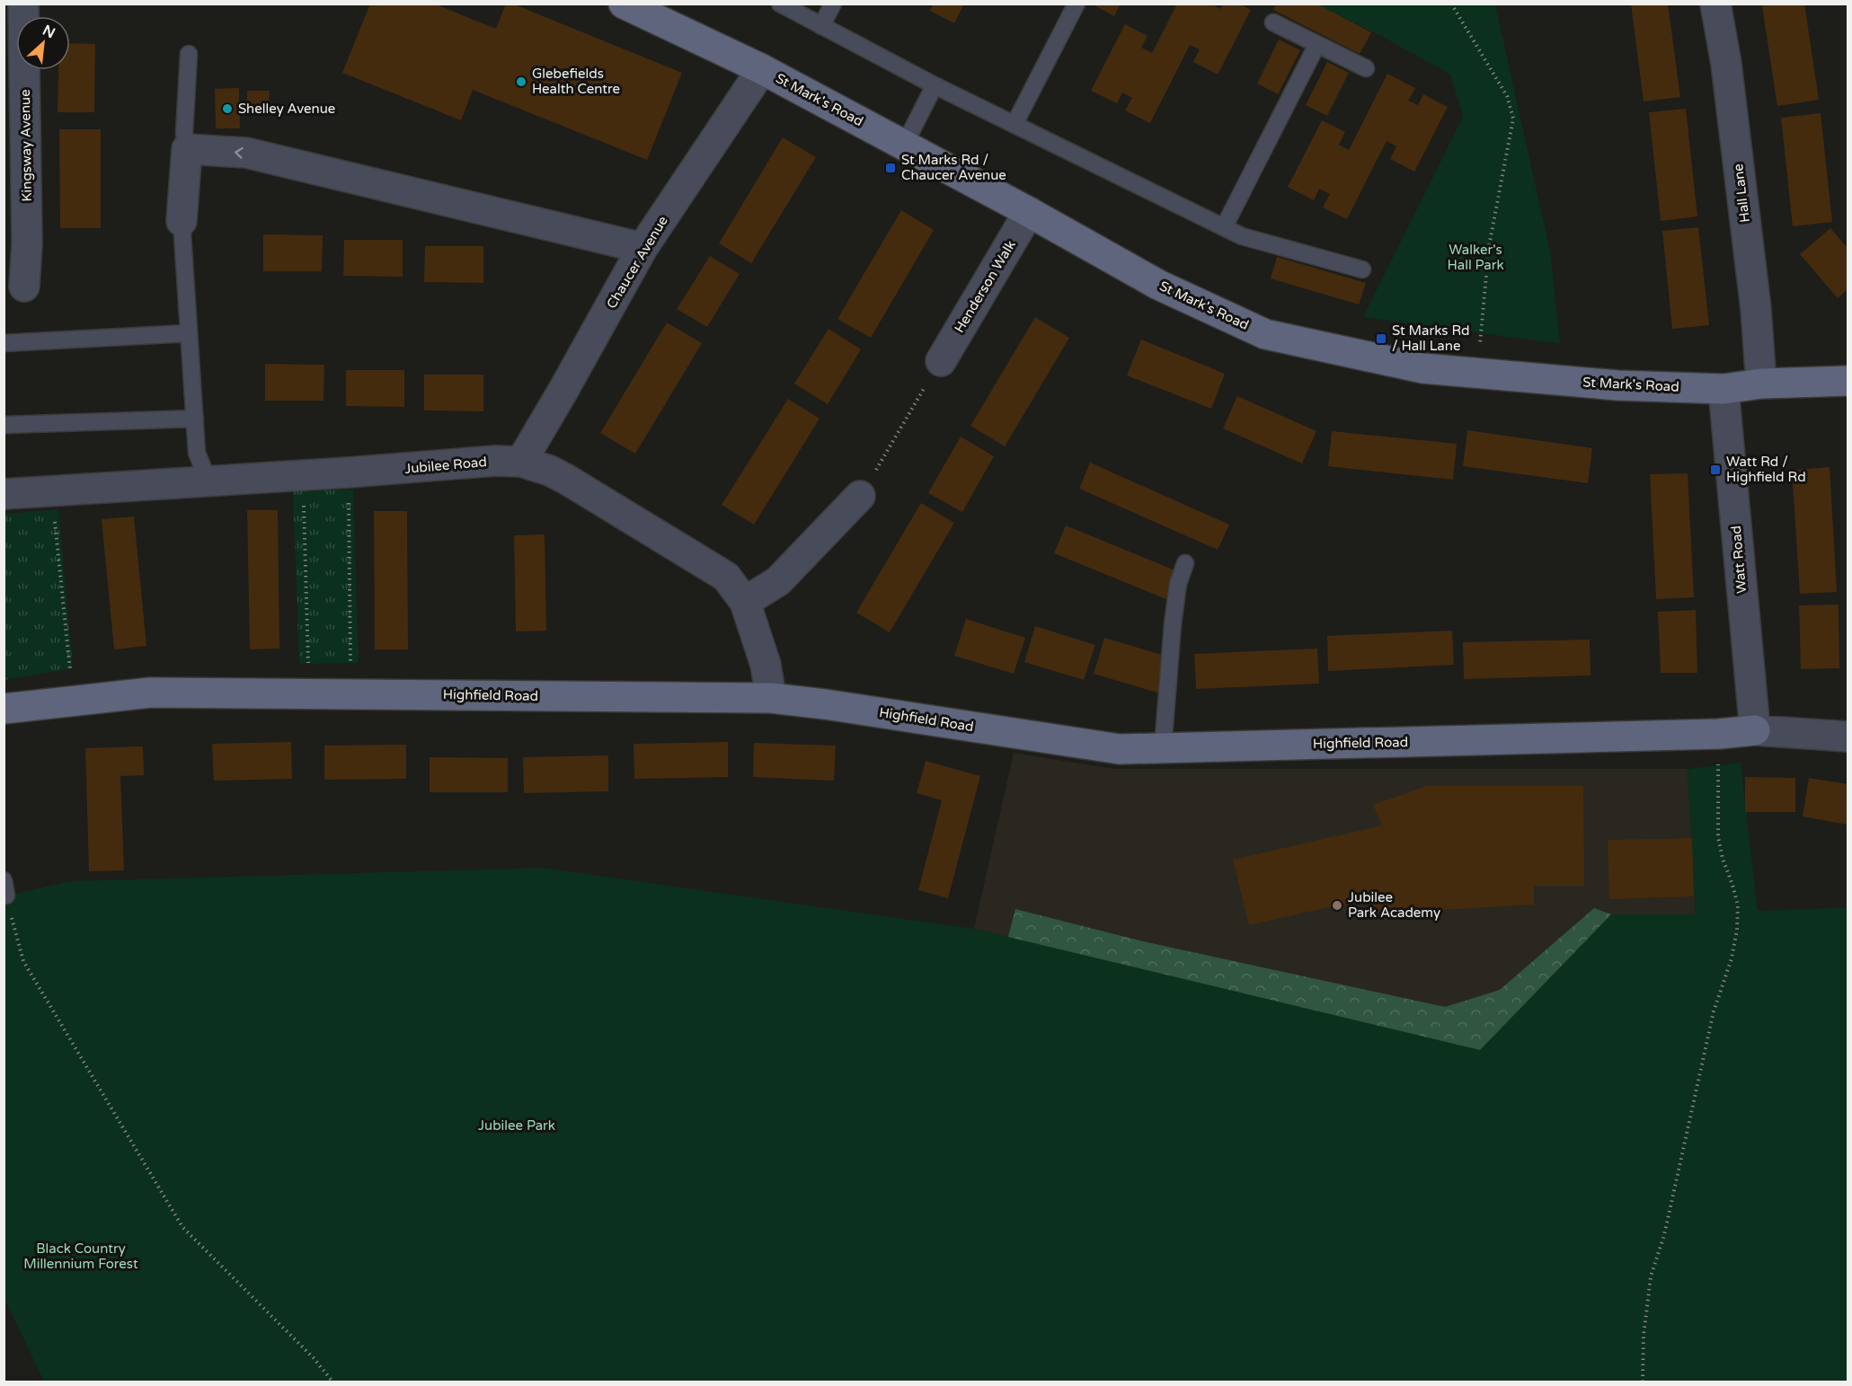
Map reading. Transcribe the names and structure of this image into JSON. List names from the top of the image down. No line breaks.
{"streets":{"street":["St Mark's Road","Kingsway Avenue","Hall Lane","Chaucer Avenue","Henderson Walk","Jubilee Road","Watt Road","Highfield Road"]},"crossings":[["St Mark's Road","Hall Lane"],["St Mark's Road","Chaucer Avenue"],["St Mark's Road","Henderson Walk"],["St Mark's Road","Watt Road"],["Chaucer Avenue","Jubilee Road"],["Jubilee Road","Highfield Road"],["Watt Road","Highfield Road"]],"parks":["Walker's Hall Park","Jubilee Park","Black Country Millennium Forest"],"places":{"other":["Glebefields Health Centre","Shelley Avenue","Jubilee Park Academy"],"transit":["St Marks Rd / Chaucer Avenue","St Marks Rd / Hall Lane","Watt Rd / Highfield Rd"]},"north":"top right"}
